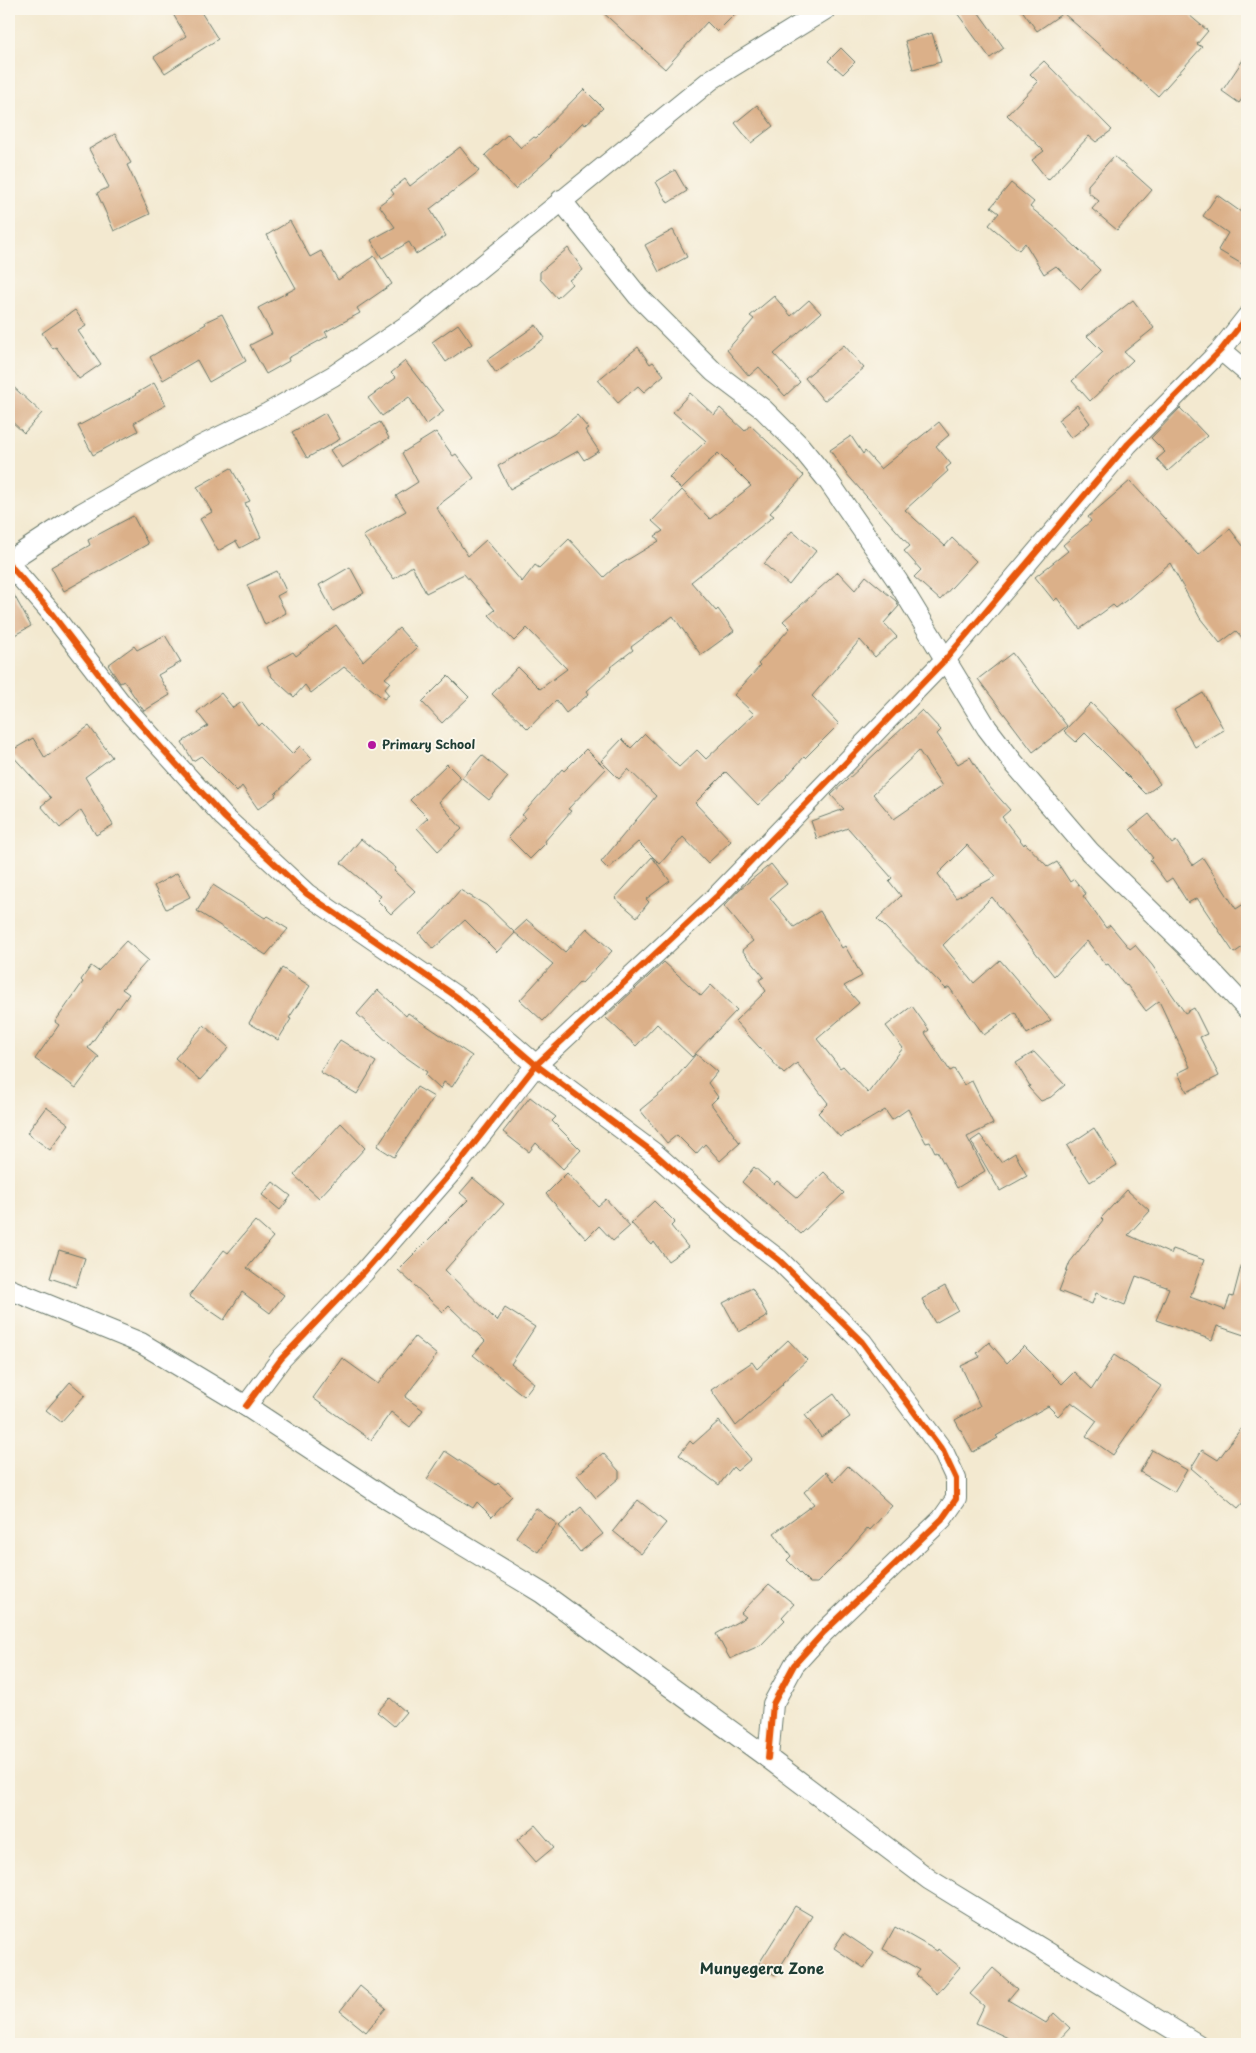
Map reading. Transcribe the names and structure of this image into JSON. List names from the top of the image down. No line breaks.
{"districts":["Munyegera Zone"],"places":["Primary School"]}
